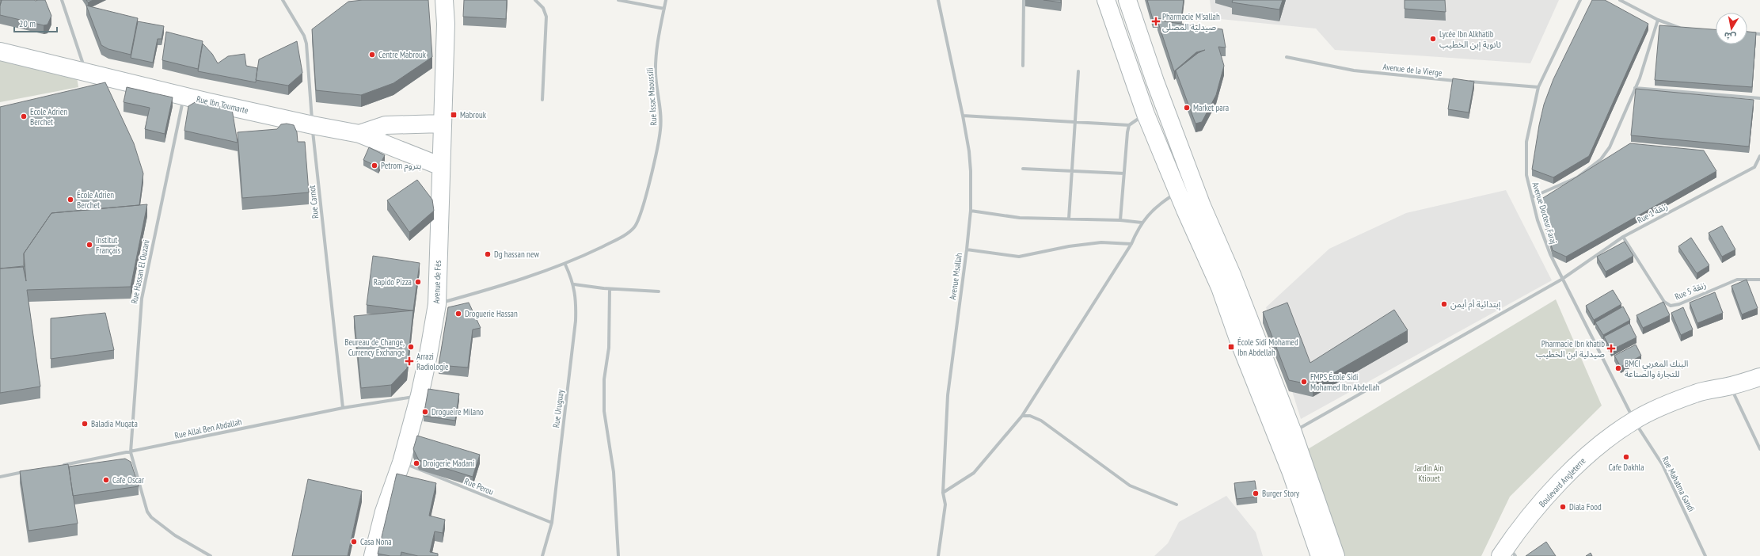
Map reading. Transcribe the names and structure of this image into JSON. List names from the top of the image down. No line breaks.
{"streets":{"main road":["Rue Ibn Toumarte","Avenue de Fès","Boulevard Angleterre"],"street":["Avenue de la Vierge","Rue Issac Maoussili","Rue Carnot","Avenue Docteur Faraj","Rue 1 زنقة","Rue Hassan El Ouzani","Avenue Msallah","Rue 5 زنقة","Rue Uruguay","Rue Allal Ben Abdallah","Rue Mahatma Gandi","Rue Perou"]},"crossings":[["Rue Issac Maoussili","Rue Uruguay"],["Rue Ibn Toumarte","Rue Carnot"],["Rue Ibn Toumarte","Rue Hassan El Ouzani"],["Rue Ibn Toumarte","Avenue de Fès"],["Rue Carnot","Rue Allal Ben Abdallah"],["Avenue Docteur Faraj","Rue 1 زنقة"],["Avenue Docteur Faraj","Boulevard Angleterre"],["Avenue Docteur Faraj","Rue Mahatma Gandi"],["Rue 1 زنقة","Rue 5 زنقة"],["Rue Hassan El Ouzani","Rue Allal Ben Abdallah"],["Avenue de Fès","Rue Allal Ben Abdallah"],["Avenue de Fès","Rue Perou"],["Rue Uruguay","Rue Perou"],["Boulevard Angleterre","Rue Mahatma Gandi"]],"parks":["Jardin Ain Ktiouet"],"places":{"health":["Pharmacie M'sallah صيدلية المصلى","Pharmacie Ibn khatib صيدلية ابن الخطيب","Arrazi Radiologie"],"other":["Lycée Ibn Alkhatib ثانوية إبن الخطيب","Centre Mabrouk","Market para","Ecole Adrien Berchet","Petrom بتروم","École Adrien Berchet","Institut Français","Dg hassan new","Rapido Pizza","إبتدائية أم أيمن","Droguerie Hassan","Beureau de Change, Currency Exchange","BMCI البنك المغربي للتجارة والصناعة","FMPS École Sidi Mohamed Ibn Abdellah","Drogueire Milano","Baladia Muqata","Cafe Dakhla","Droigerie Madani","Cafe Oscar","Burger Story","Diala Food","Casa Nona"],"transit":["Mabrouk","École Sidi Mohamed Ibn Abdellah"]},"scale_bar":"20 m","north":"bottom"}
